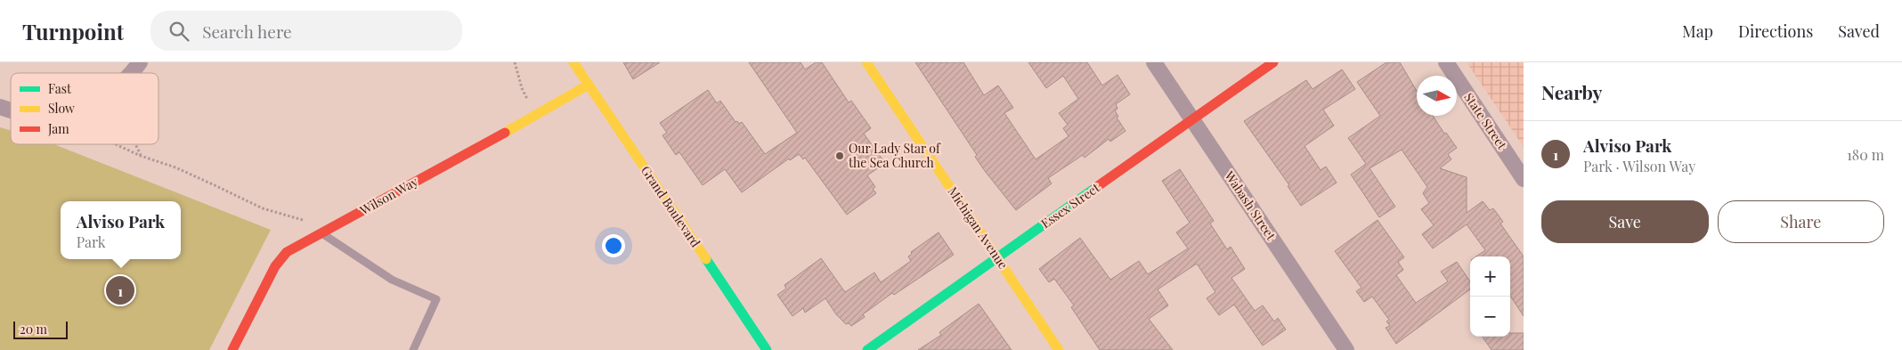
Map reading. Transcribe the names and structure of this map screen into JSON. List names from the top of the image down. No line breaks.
{"streets":{"street":["State Street","Wilson Way","Essex Street","Wabash Street","Grand Boulevard","Michigan Avenue"]},"crossings":[["Wilson Way","Grand Boulevard"],["Essex Street","Wabash Street"],["Essex Street","Michigan Avenue"]],"places":["Our Lady Star of the Sea Church"],"legend":["Fast","Slow","Jam"],"scale_bar":"20 m","north":"right","page":{"header":"Turnpoint","search":"Search here","nav":["Map","Directions","Saved"],"heading":"Nearby","list":[{"mark":"1","name":"Alviso Park","note":"Park · Wilson Way","value":"180 m"}],"buttons":["Save","Share"],"popup":["Alviso Park","Park"],"map_buttons":["+","−"],"pins":"1","scale":"20 m"}}
